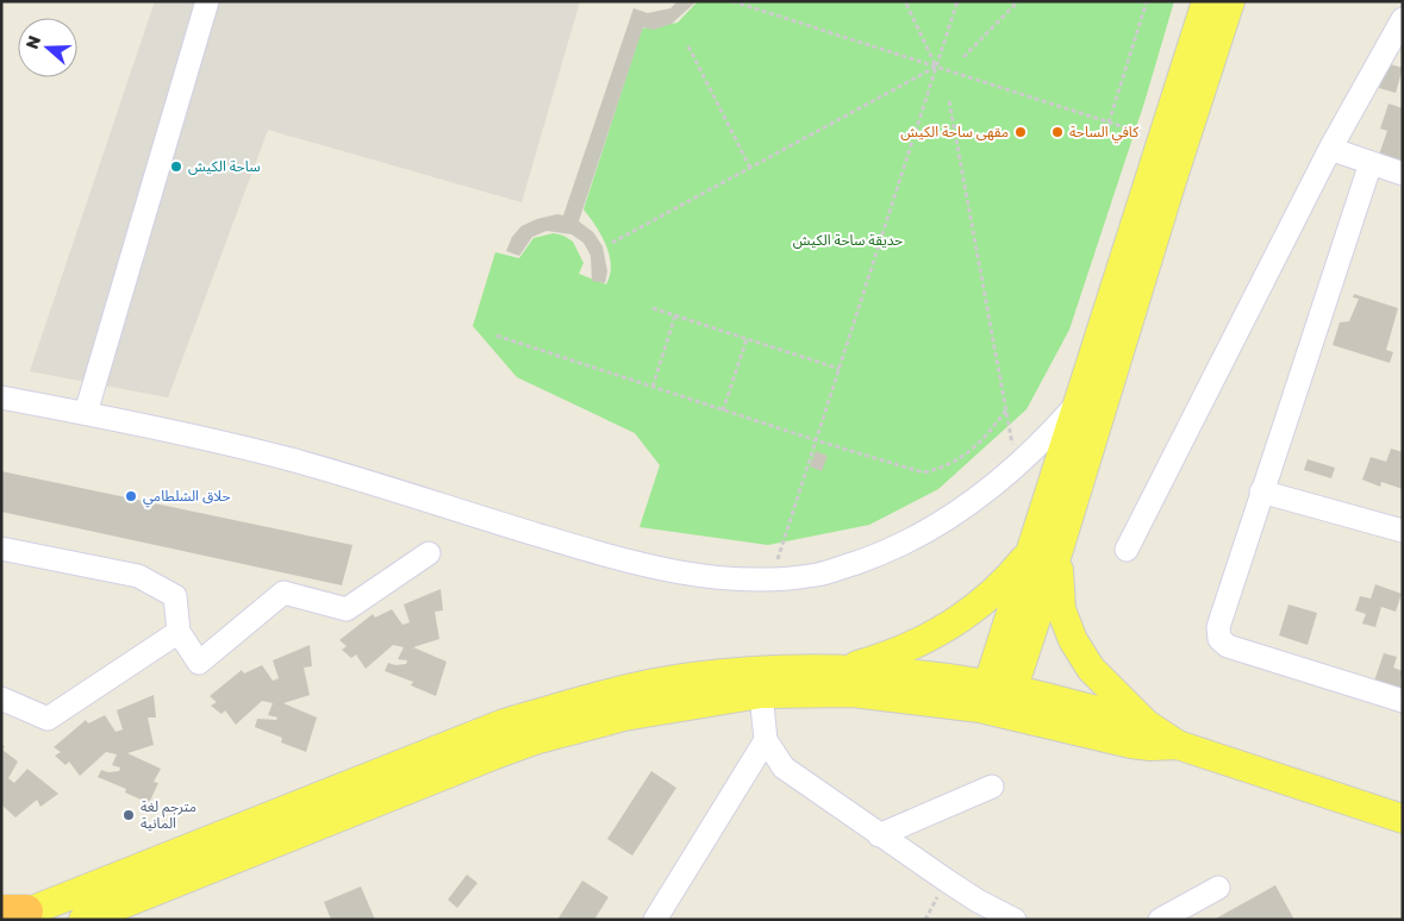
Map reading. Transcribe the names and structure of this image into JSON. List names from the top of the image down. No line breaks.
{"parks":["حديقة ساحة الكيش"],"places":["مقهى ساحة الكيش","كافي الساحة","ساحة الكيش","حلاق الشلطامي","مترجم لغة المانية"],"north":"left"}
